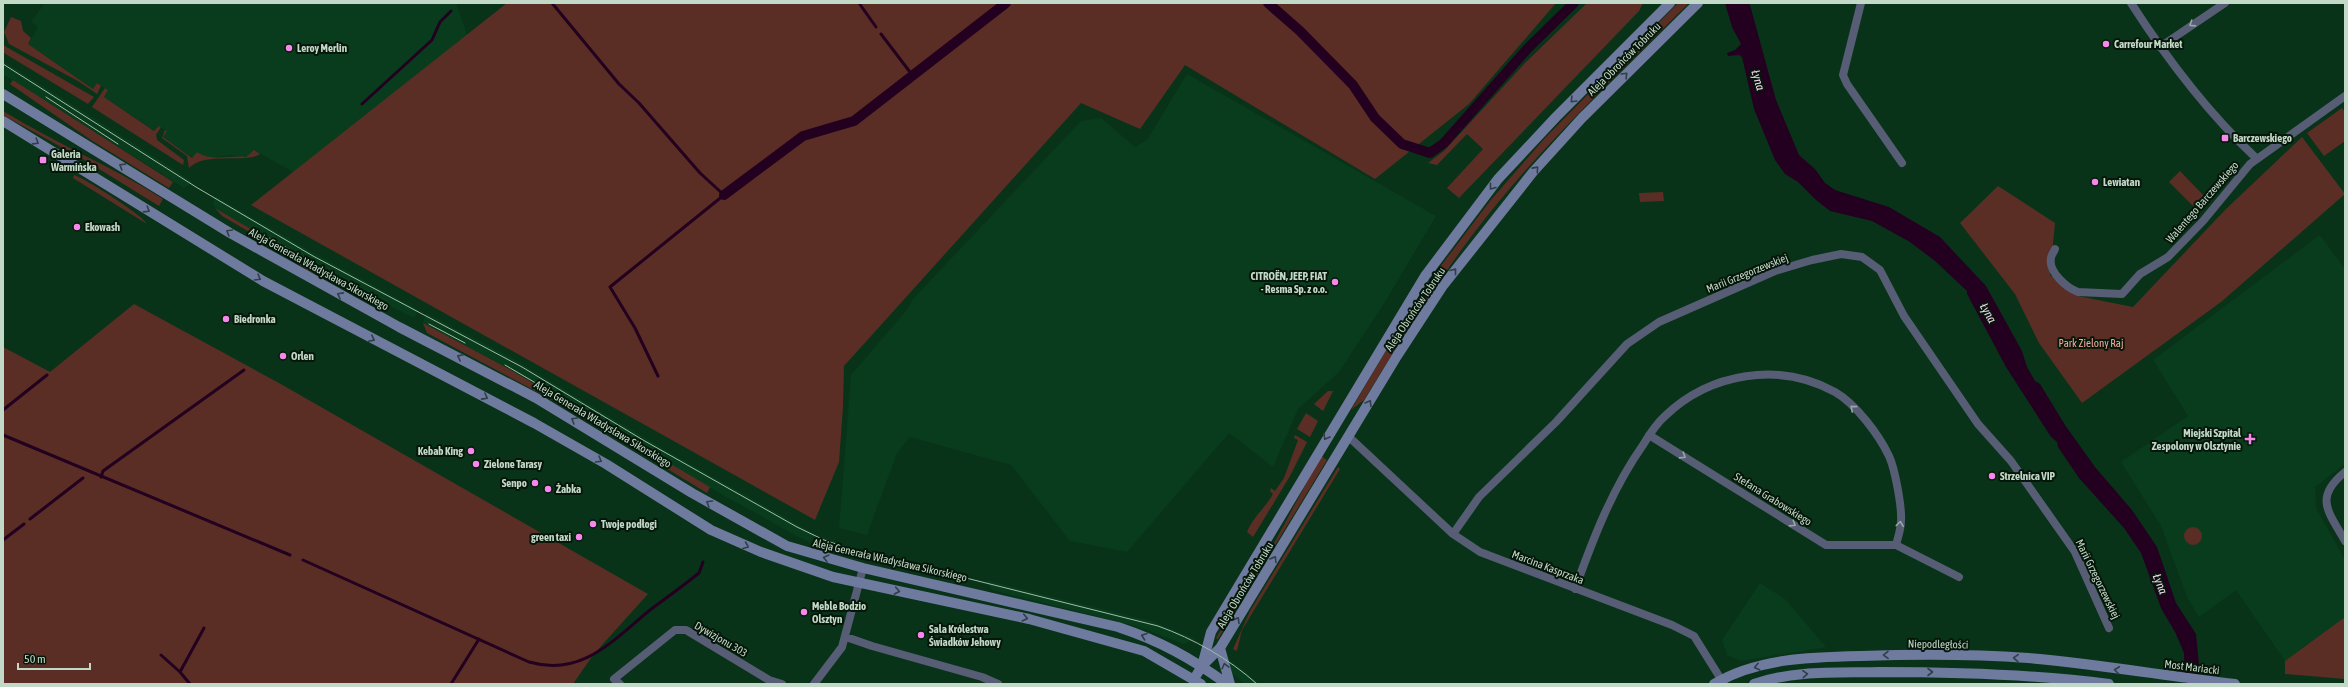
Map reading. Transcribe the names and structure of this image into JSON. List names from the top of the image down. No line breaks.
{"streets":{"main road":["Aleja Obrońców Tobruku","Aleja Generała Władysława Sikorskiego","Niepodległości","Most Mariacki"],"street":["Walentego Barczewskiego","Marii Grzegorzewskiej","Stefana Grabowskiego","Marcina Kasprzaka","Dywizjonu 303"]},"crossings":[["Aleja Obrońców Tobruku","Aleja Generała Władysława Sikorskiego"],["Aleja Obrońców Tobruku","Marcina Kasprzaka"],["Marii Grzegorzewskiej","Marcina Kasprzaka"],["Marcina Kasprzaka","Niepodległości"],["Niepodległości","Most Mariacki"]],"one_way":["Stefana Grabowskiego"],"water":["Łyna"],"parks":["Park Zielony Raj"],"places":{"other":["Carrefour Market","Leroy Merlin","Lewiatan","Ekowash","CITROËN, JEEP, FIAT - Resma Sp. z o.o.","Biedronka","Orlen","Kebab King","Zielone Tarasy","Strzelnica VIP","Senpo","Żabka","Twoje podłogi","green taxi","Meble Bodzio Olsztyn","Sala Królestwa Świadków Jehowy"],"transit":["Barczewskiego","Galeria Warmińska"],"health":["Miejski Szpital Zespolony w Olsztynie"]},"scale_bar":"50 m"}
